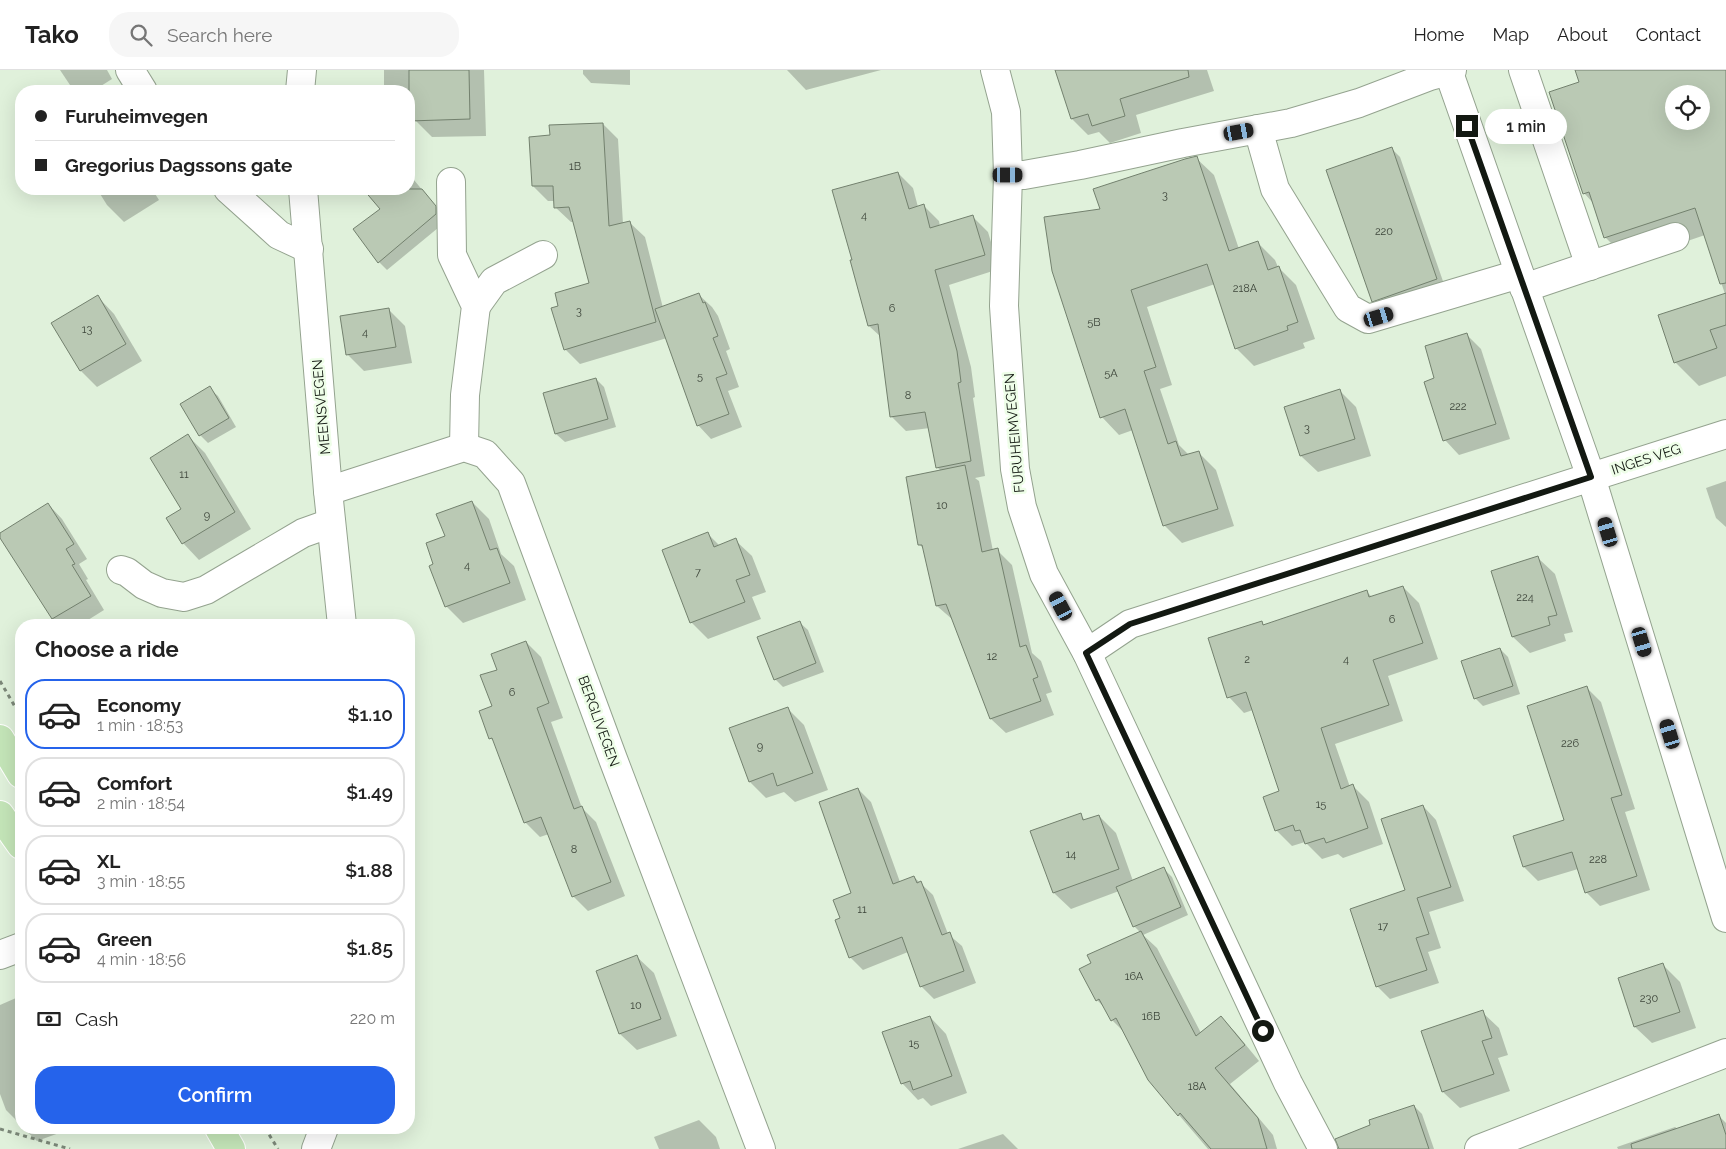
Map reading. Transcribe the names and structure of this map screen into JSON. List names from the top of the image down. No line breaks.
{"streets":{"street":["MEENSVEGEN","FURUHEIMVEGEN","INGES VEG","BERGLIVEGEN"]},"crossings":[["FURUHEIMVEGEN","INGES VEG"]],"house_numbers":["1B","3","4","220","218A","6","3","5B","13","4","5A","5","8","222","3","11","10","9","4","7","224","6","12","2","4","6","226","9","15","8","14","228","11","17","16A","230","10","16B","15","18A"],"page":{"header":"Tako","search":"Search here","nav":["Home","Map","About","Contact"],"banner":["Furuheimvegen","Gregorius Dagssons gate"],"bubble":"1 min","heading":"Choose a ride","list":[{"name":"Economy","note":"1 min · 18:53","value":"$1.10"},{"name":"Comfort","note":"2 min · 18:54","value":"$1.49"},{"name":"XL","note":"3 min · 18:55","value":"$1.88"},{"name":"Green","note":"4 min · 18:56","value":"$1.85"}],"pay":["Cash","220 m"],"buttons":"Confirm"}}
